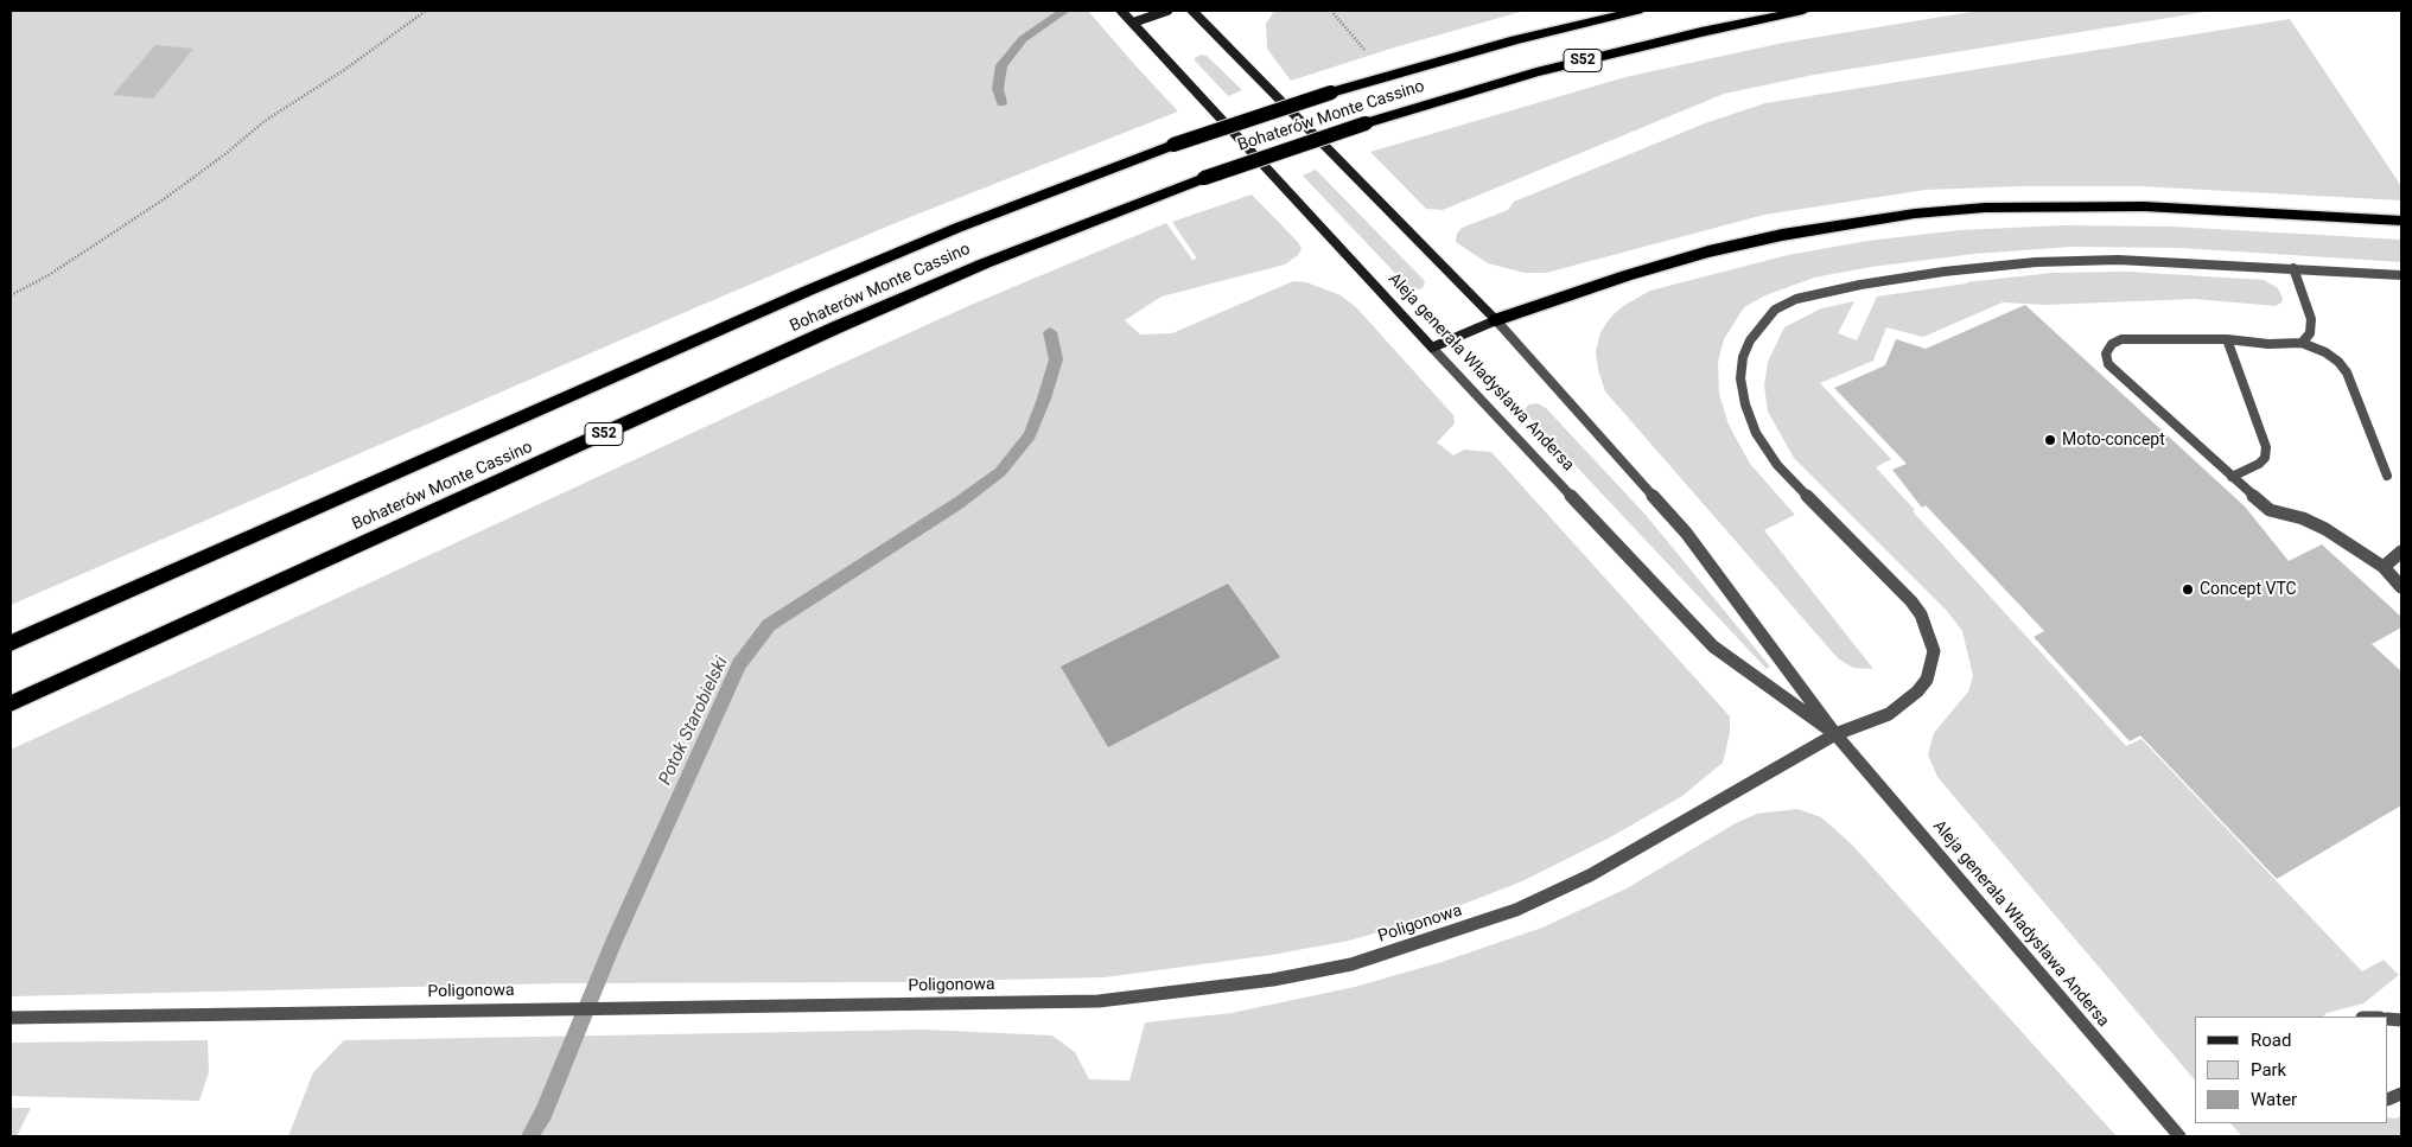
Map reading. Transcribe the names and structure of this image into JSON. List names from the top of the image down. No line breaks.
{"streets":{"highway":["S52","Bohaterów Monte Cassino"],"main road":["Aleja generała Władysława Andersa"],"street":["Poligonowa"]},"crossings":[["Aleja generała Władysława Andersa","Poligonowa"]],"water":["Potok Starobielski"],"places":["Moto-concept","Concept VTC"],"legend":["Road","Park","Water"]}
